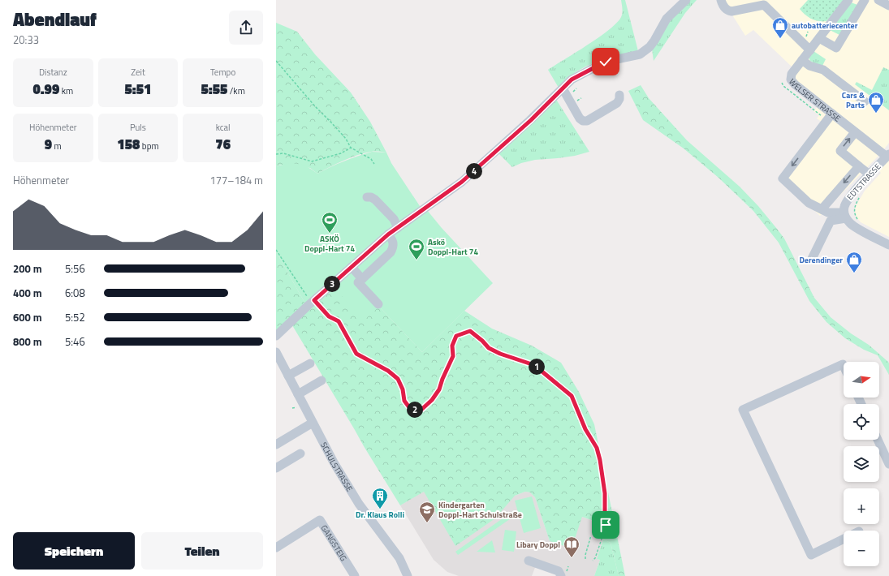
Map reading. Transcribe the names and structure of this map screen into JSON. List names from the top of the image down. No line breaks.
{"streets":{"street":["WELSER STRASSE","EDTSTRASSE","SCHULSTRASSE","GANGSTEIG"]},"crossings":[["WELSER STRASSE","EDTSTRASSE"]],"places":{"shop":["autobatteriecenter","Cars & Parts","Derendinger"],"sports":["ASKÖ Doppl-Hart 74","Askö Doppl-Hart 74"],"building":["Dr. Klaus Rolli"],"school or university":["Kindergarten Doppl-Hart Schulstraße"],"library":["Libary Doppl"]},"north":"right","page":{"heading":["Abendlauf","20:33"],"stats":[["Distanz","0.99 km"],["Zeit","5:51"],["Tempo","5:55 /km"],["Höhenmeter","9 m"],["Puls","158 bpm"],["kcal","76"]],"pins":["4","3","1","2"],"chart":["Höhenmeter","177–184 m"],"list":[{"name":"200 m","note":"5:56"},{"name":"400 m","note":"6:08"},{"name":"600 m","note":"5:52"},{"name":"800 m","note":"5:46"}],"map_buttons":["+","−"],"buttons":["Speichern","Teilen"]}}
